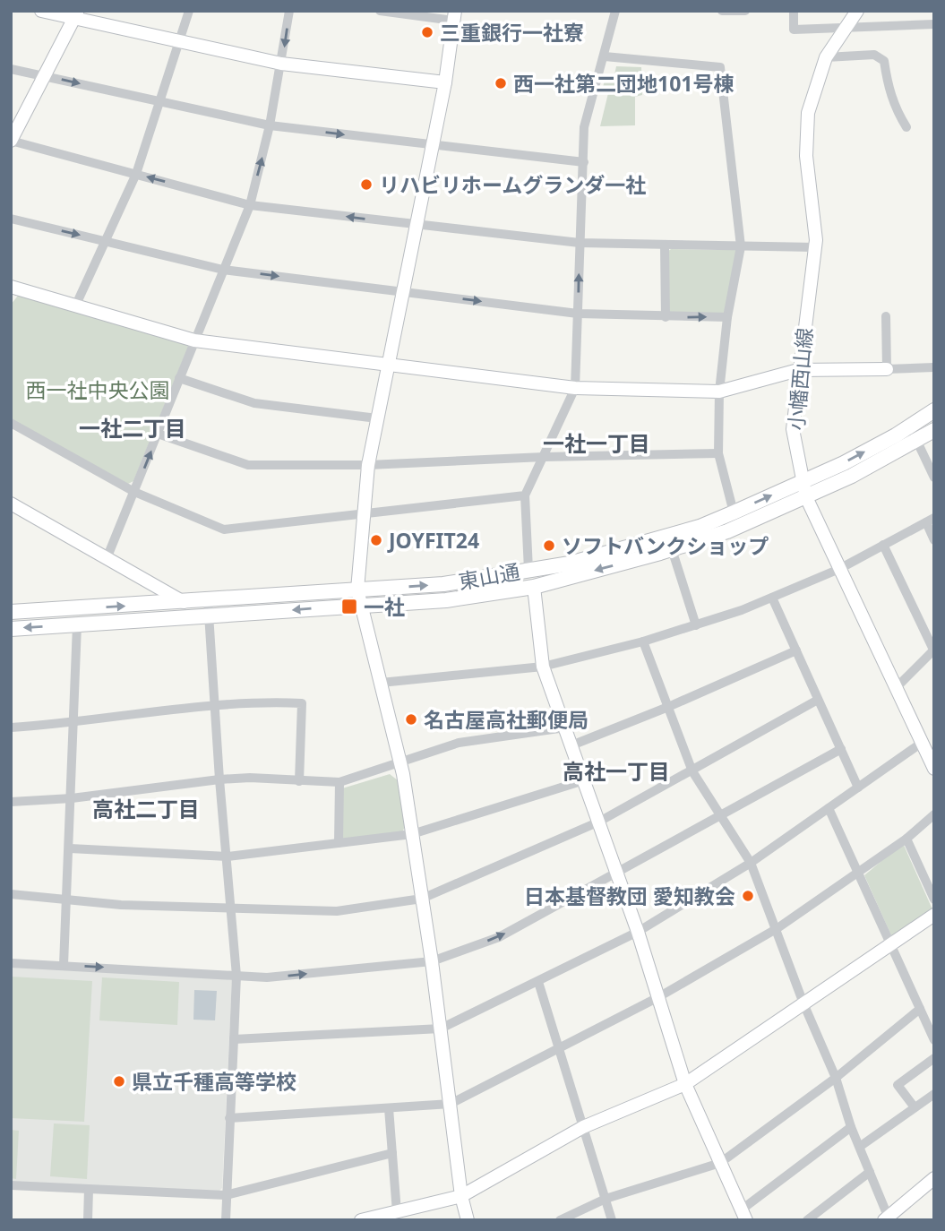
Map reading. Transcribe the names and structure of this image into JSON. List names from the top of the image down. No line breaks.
{"streets":{"main road":["東山通"],"street":["小幡西山線"]},"crossings":[["小幡西山線","東山通"]],"districts":["一社二丁目","一社一丁目","高社一丁目","高社二丁目"],"parks":["西一社中央公園"],"places":{"other":["三重銀行一社寮","西一社第二団地101号棟","リハビリホームグランダ一社","JOYFIT24","ソフトバンクショップ","名古屋高社郵便局","日本基督教団 愛知教会","県立千種高等学校"],"transit":["一社"]}}
